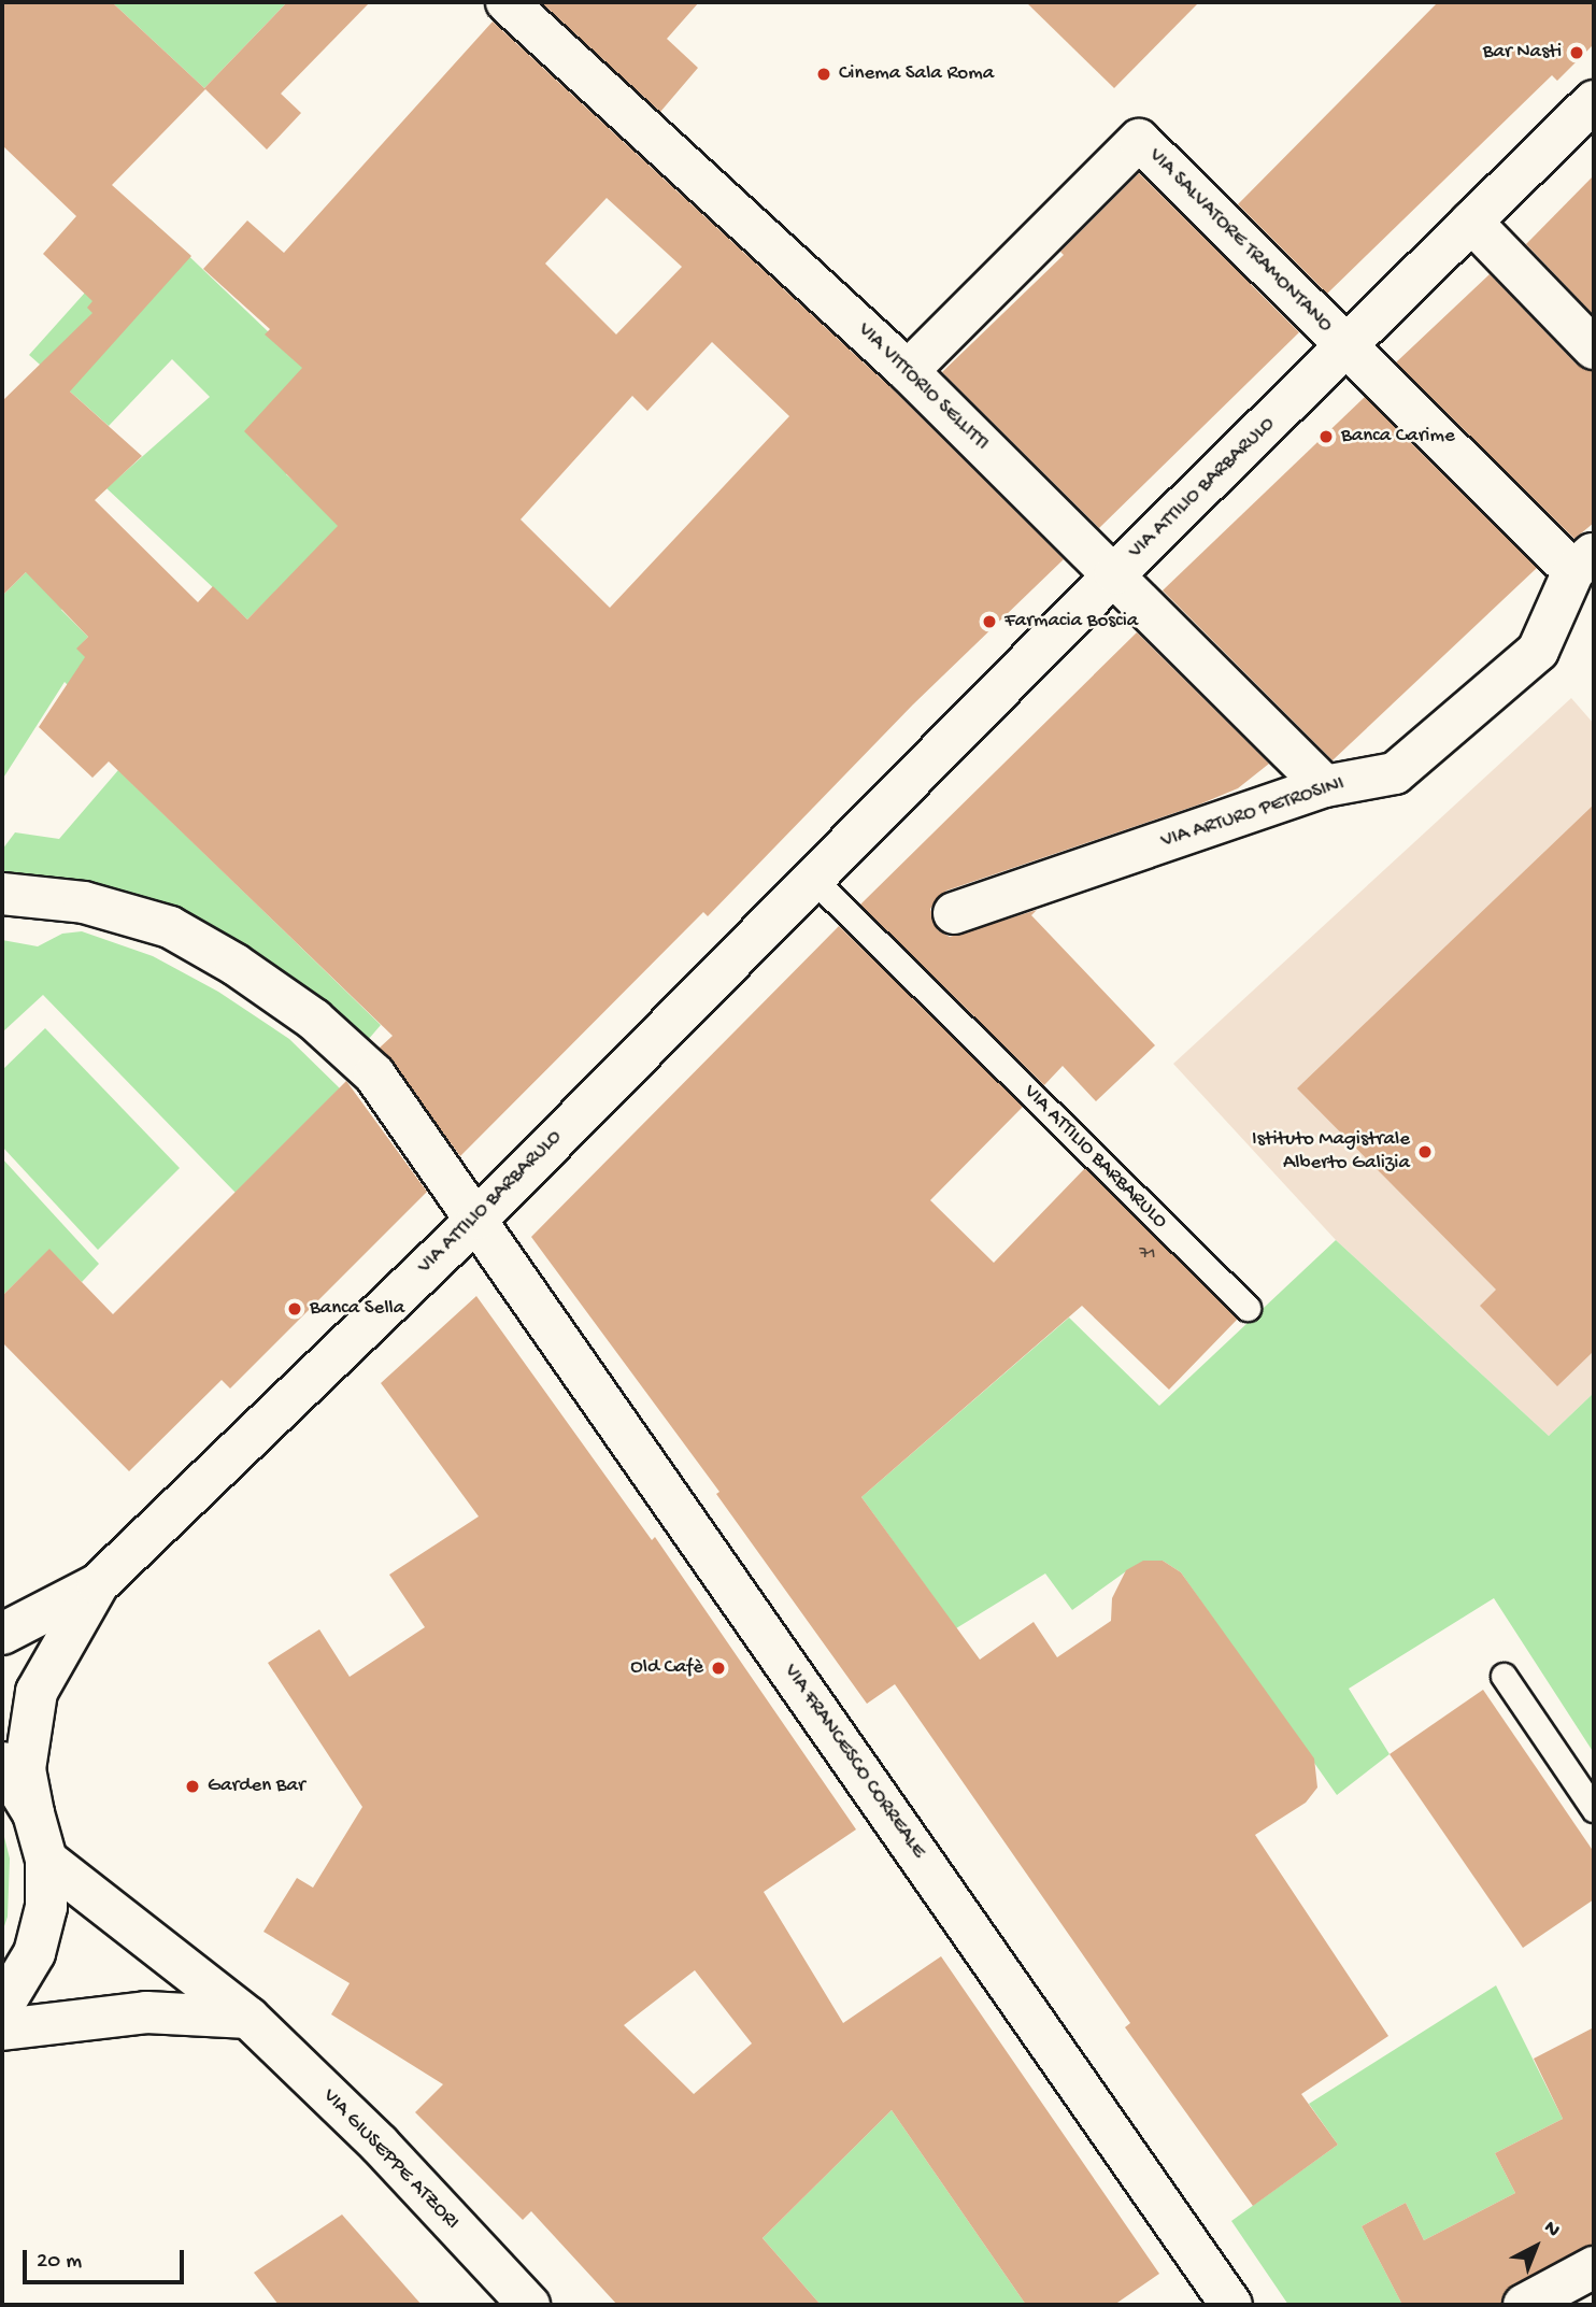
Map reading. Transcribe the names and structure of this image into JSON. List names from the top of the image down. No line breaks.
{"streets":{"street":["VIA SALVATORE TRAMONTANO","VIA VITTORIO SELLITTI","VIA ATTILIO BARBARULO","VIA ARTURO PETROSINI","VIA FRANCESCO CORREALE","VIA GIUSEPPE ATZORI"]},"crossings":[["VIA SALVATORE TRAMONTANO","VIA VITTORIO SELLITTI"],["VIA SALVATORE TRAMONTANO","VIA ATTILIO BARBARULO"],["VIA SALVATORE TRAMONTANO","VIA ARTURO PETROSINI"],["VIA VITTORIO SELLITTI","VIA ATTILIO BARBARULO"],["VIA VITTORIO SELLITTI","VIA ARTURO PETROSINI"],["VIA ATTILIO BARBARULO","VIA FRANCESCO CORREALE"]],"places":["Bar Nasti","Cinema Sala Roma","Banca Carime","Farmacia Boscia","Istituto Magistrale Alberto Galizia","Banca Sella","Old Cafè","Garden Bar"],"house_numbers":["71"],"scale_bar":"20 m","north":"top right"}
